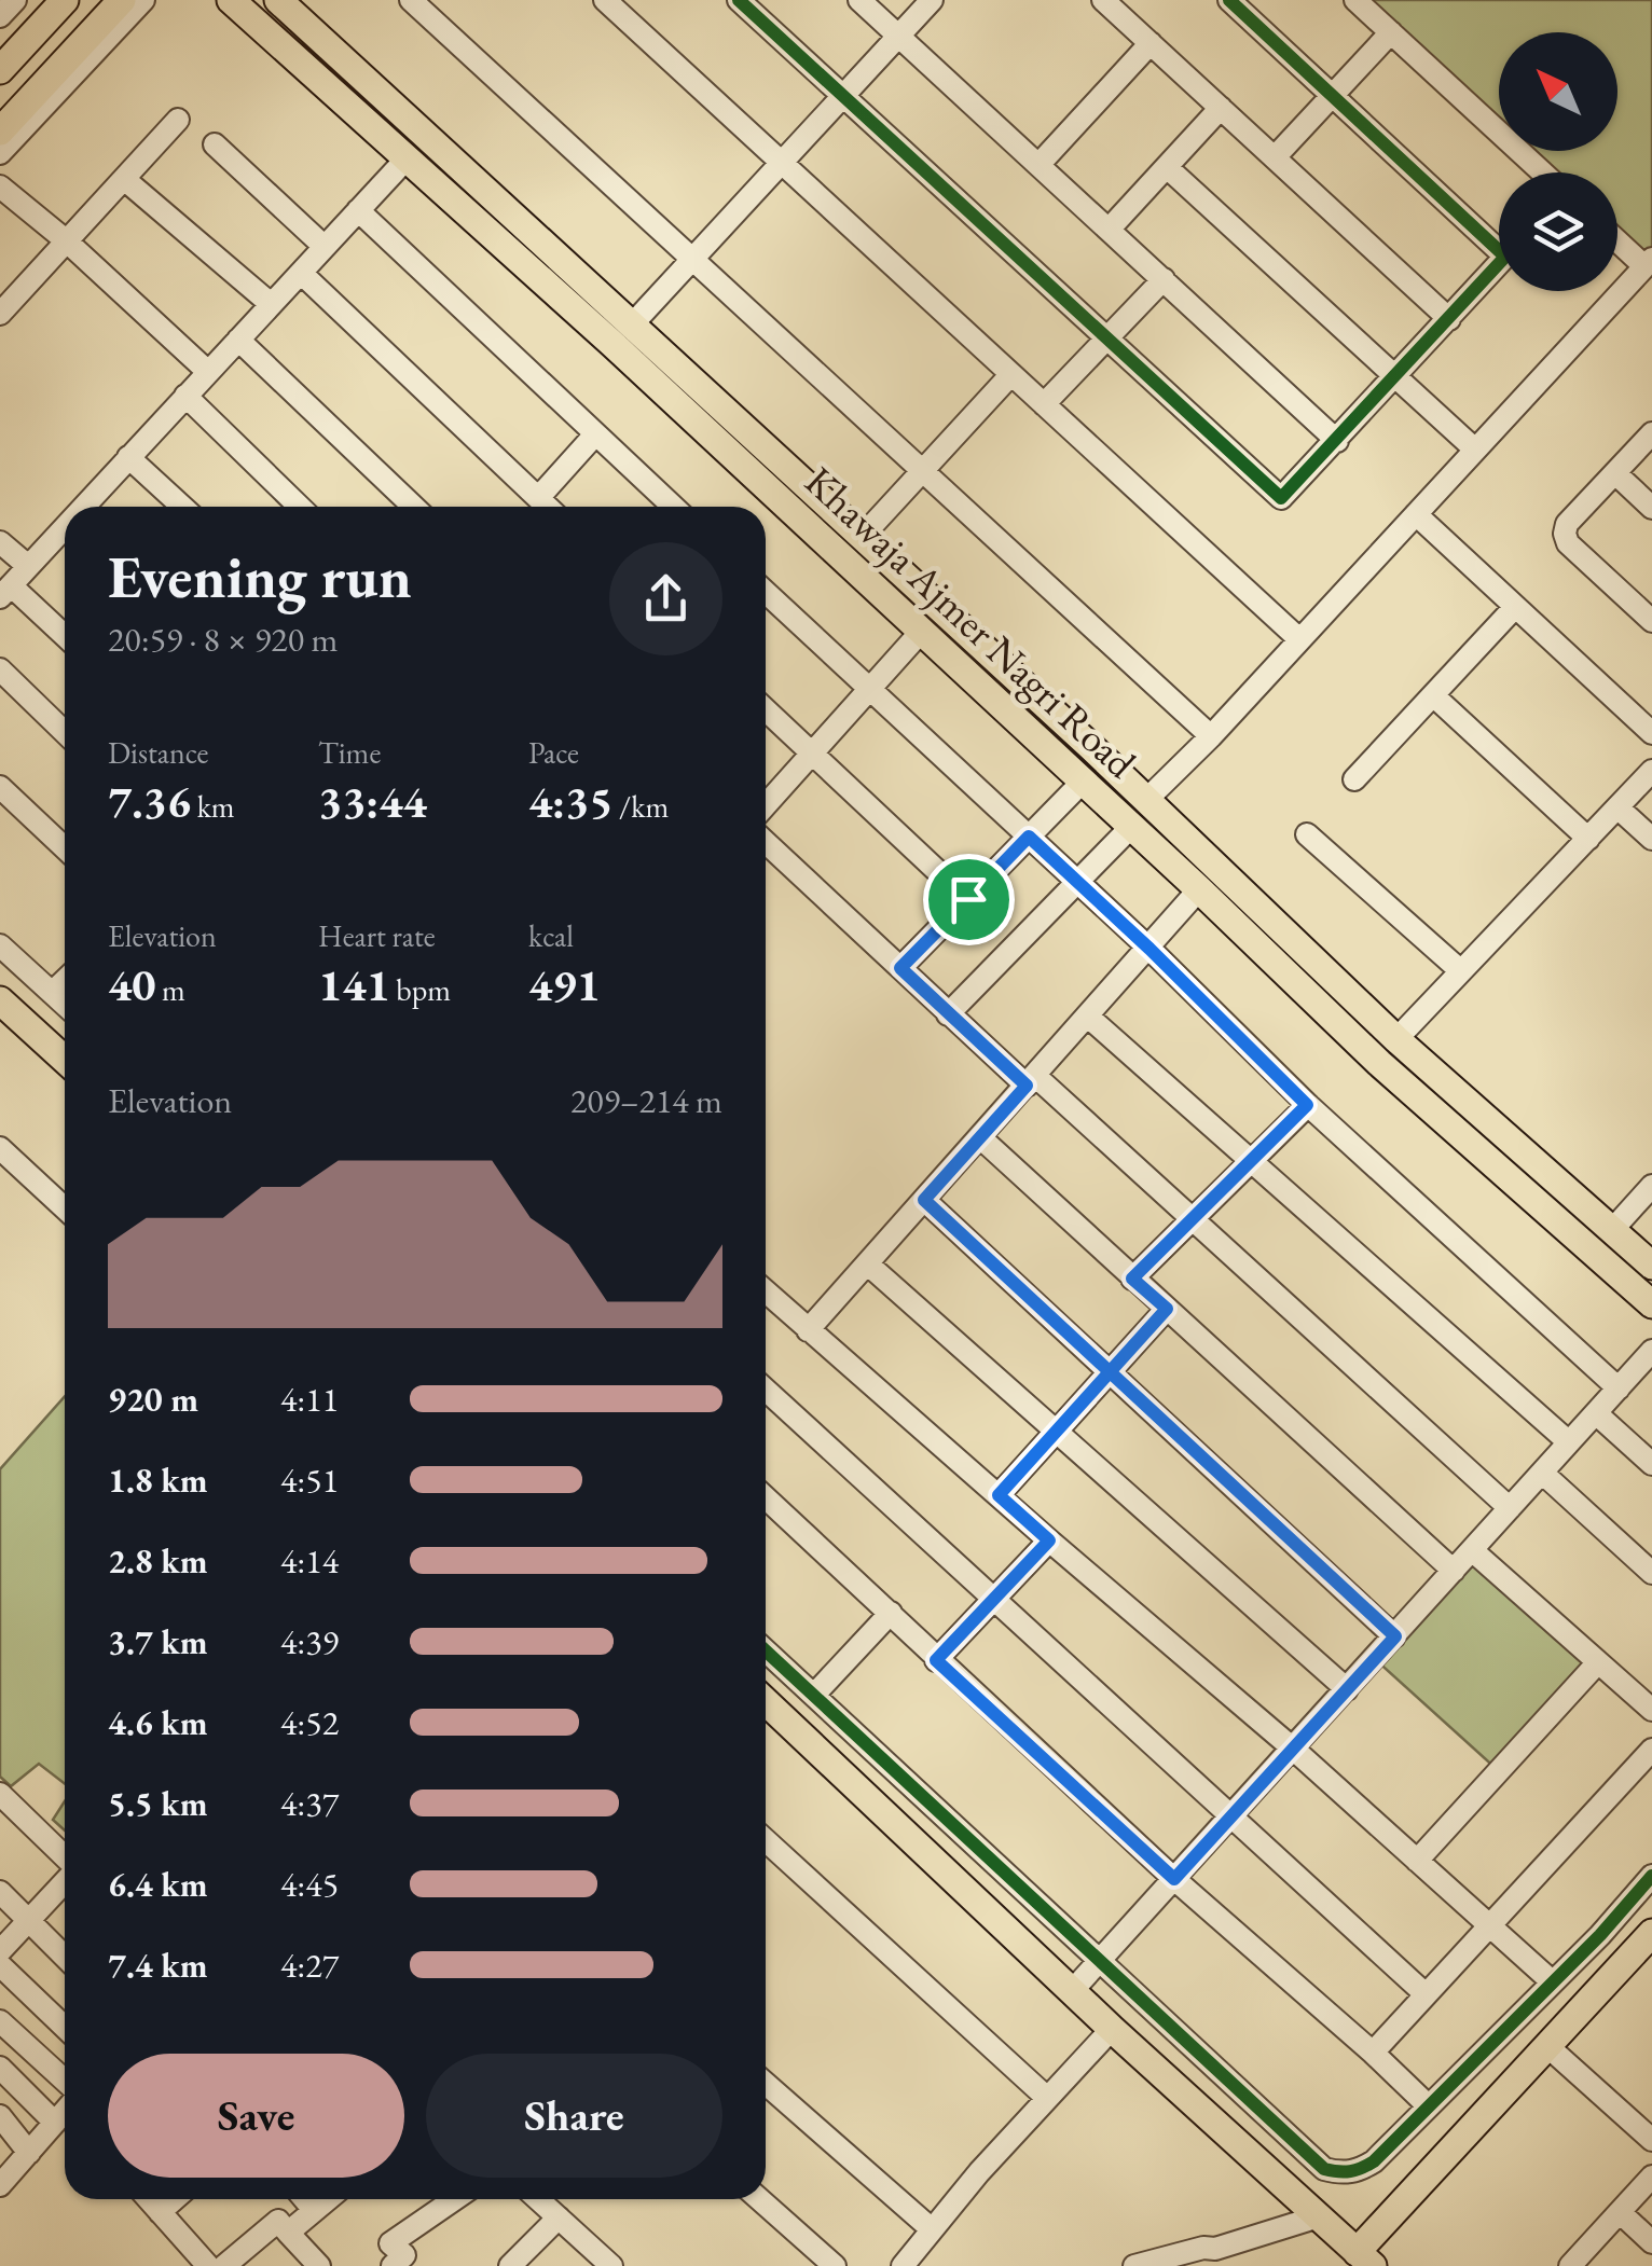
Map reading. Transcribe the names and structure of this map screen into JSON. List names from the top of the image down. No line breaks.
{"streets":{"main road":["Khawaja Ajmer Nagri Road"]},"north":"top left","page":{"heading":["Evening run","20:59 · 8 × 920 m"],"stats":[["Distance","7.36 km"],["Time","33:44"],["Pace","4:35 /km"],["Elevation","40 m"],["Heart rate","141 bpm"],["kcal","491"]],"chart":["Elevation","209–214 m"],"list":[{"name":"920 m","note":"4:11"},{"name":"1.8 km","note":"4:51"},{"name":"2.8 km","note":"4:14"},{"name":"3.7 km","note":"4:39"},{"name":"4.6 km","note":"4:52"},{"name":"5.5 km","note":"4:37"},{"name":"6.4 km","note":"4:45"},{"name":"7.4 km","note":"4:27"}],"buttons":["Save","Share"]}}
